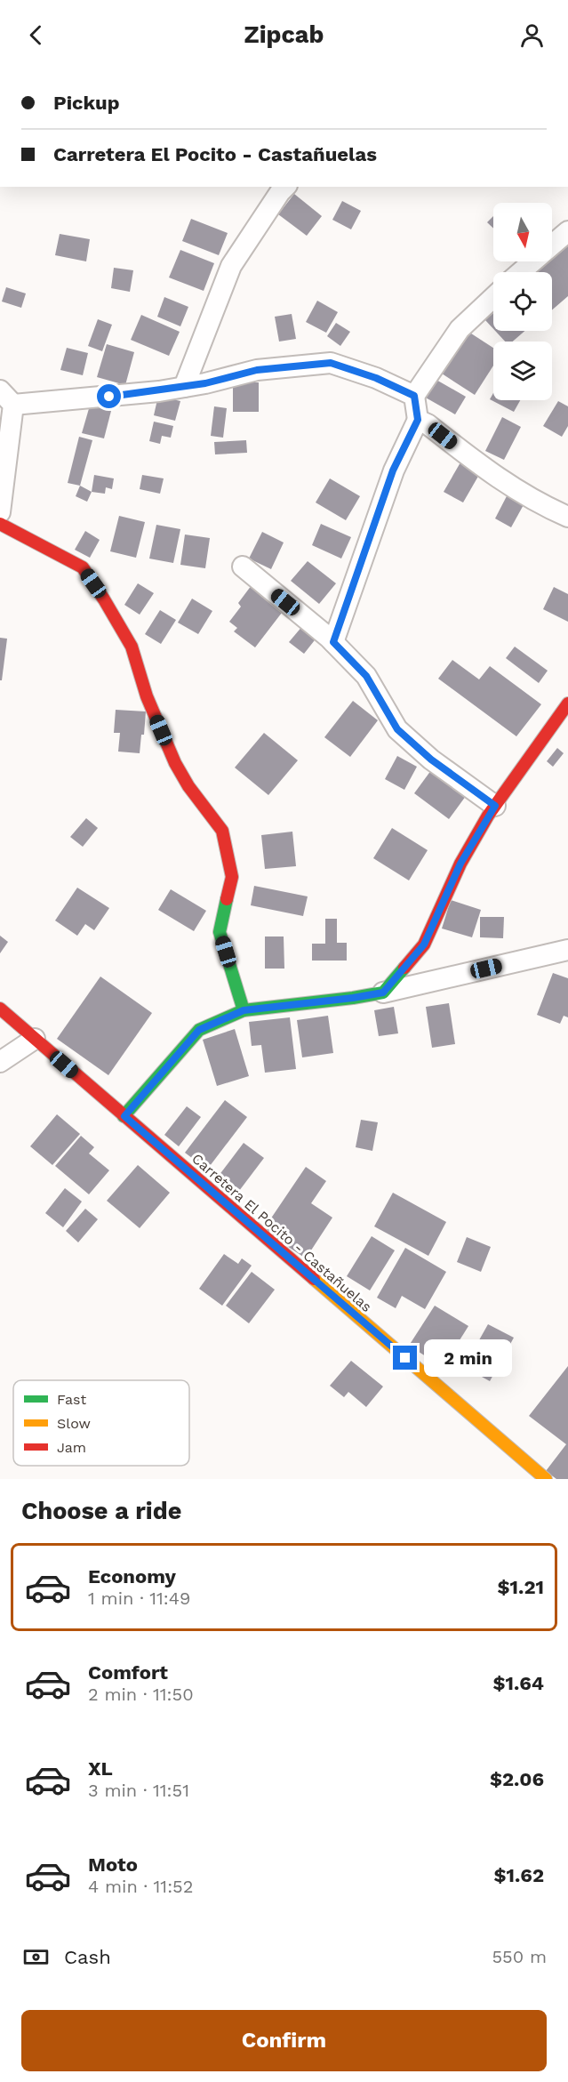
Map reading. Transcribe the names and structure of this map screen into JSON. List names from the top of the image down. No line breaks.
{"streets":{"street":["Carretera El Pocito - Castañuelas"]},"legend":["Fast","Slow","Jam"],"north":"bottom","page":{"header":"Zipcab","banner":["Pickup","Carretera El Pocito - Castañuelas"],"bubble":"2 min","heading":"Choose a ride","list":[{"name":"Economy","note":"1 min · 11:49","value":"$1.21"},{"name":"Comfort","note":"2 min · 11:50","value":"$1.64"},{"name":"XL","note":"3 min · 11:51","value":"$2.06"},{"name":"Moto","note":"4 min · 11:52","value":"$1.62"}],"pay":["Cash","550 m"],"buttons":"Confirm"}}
